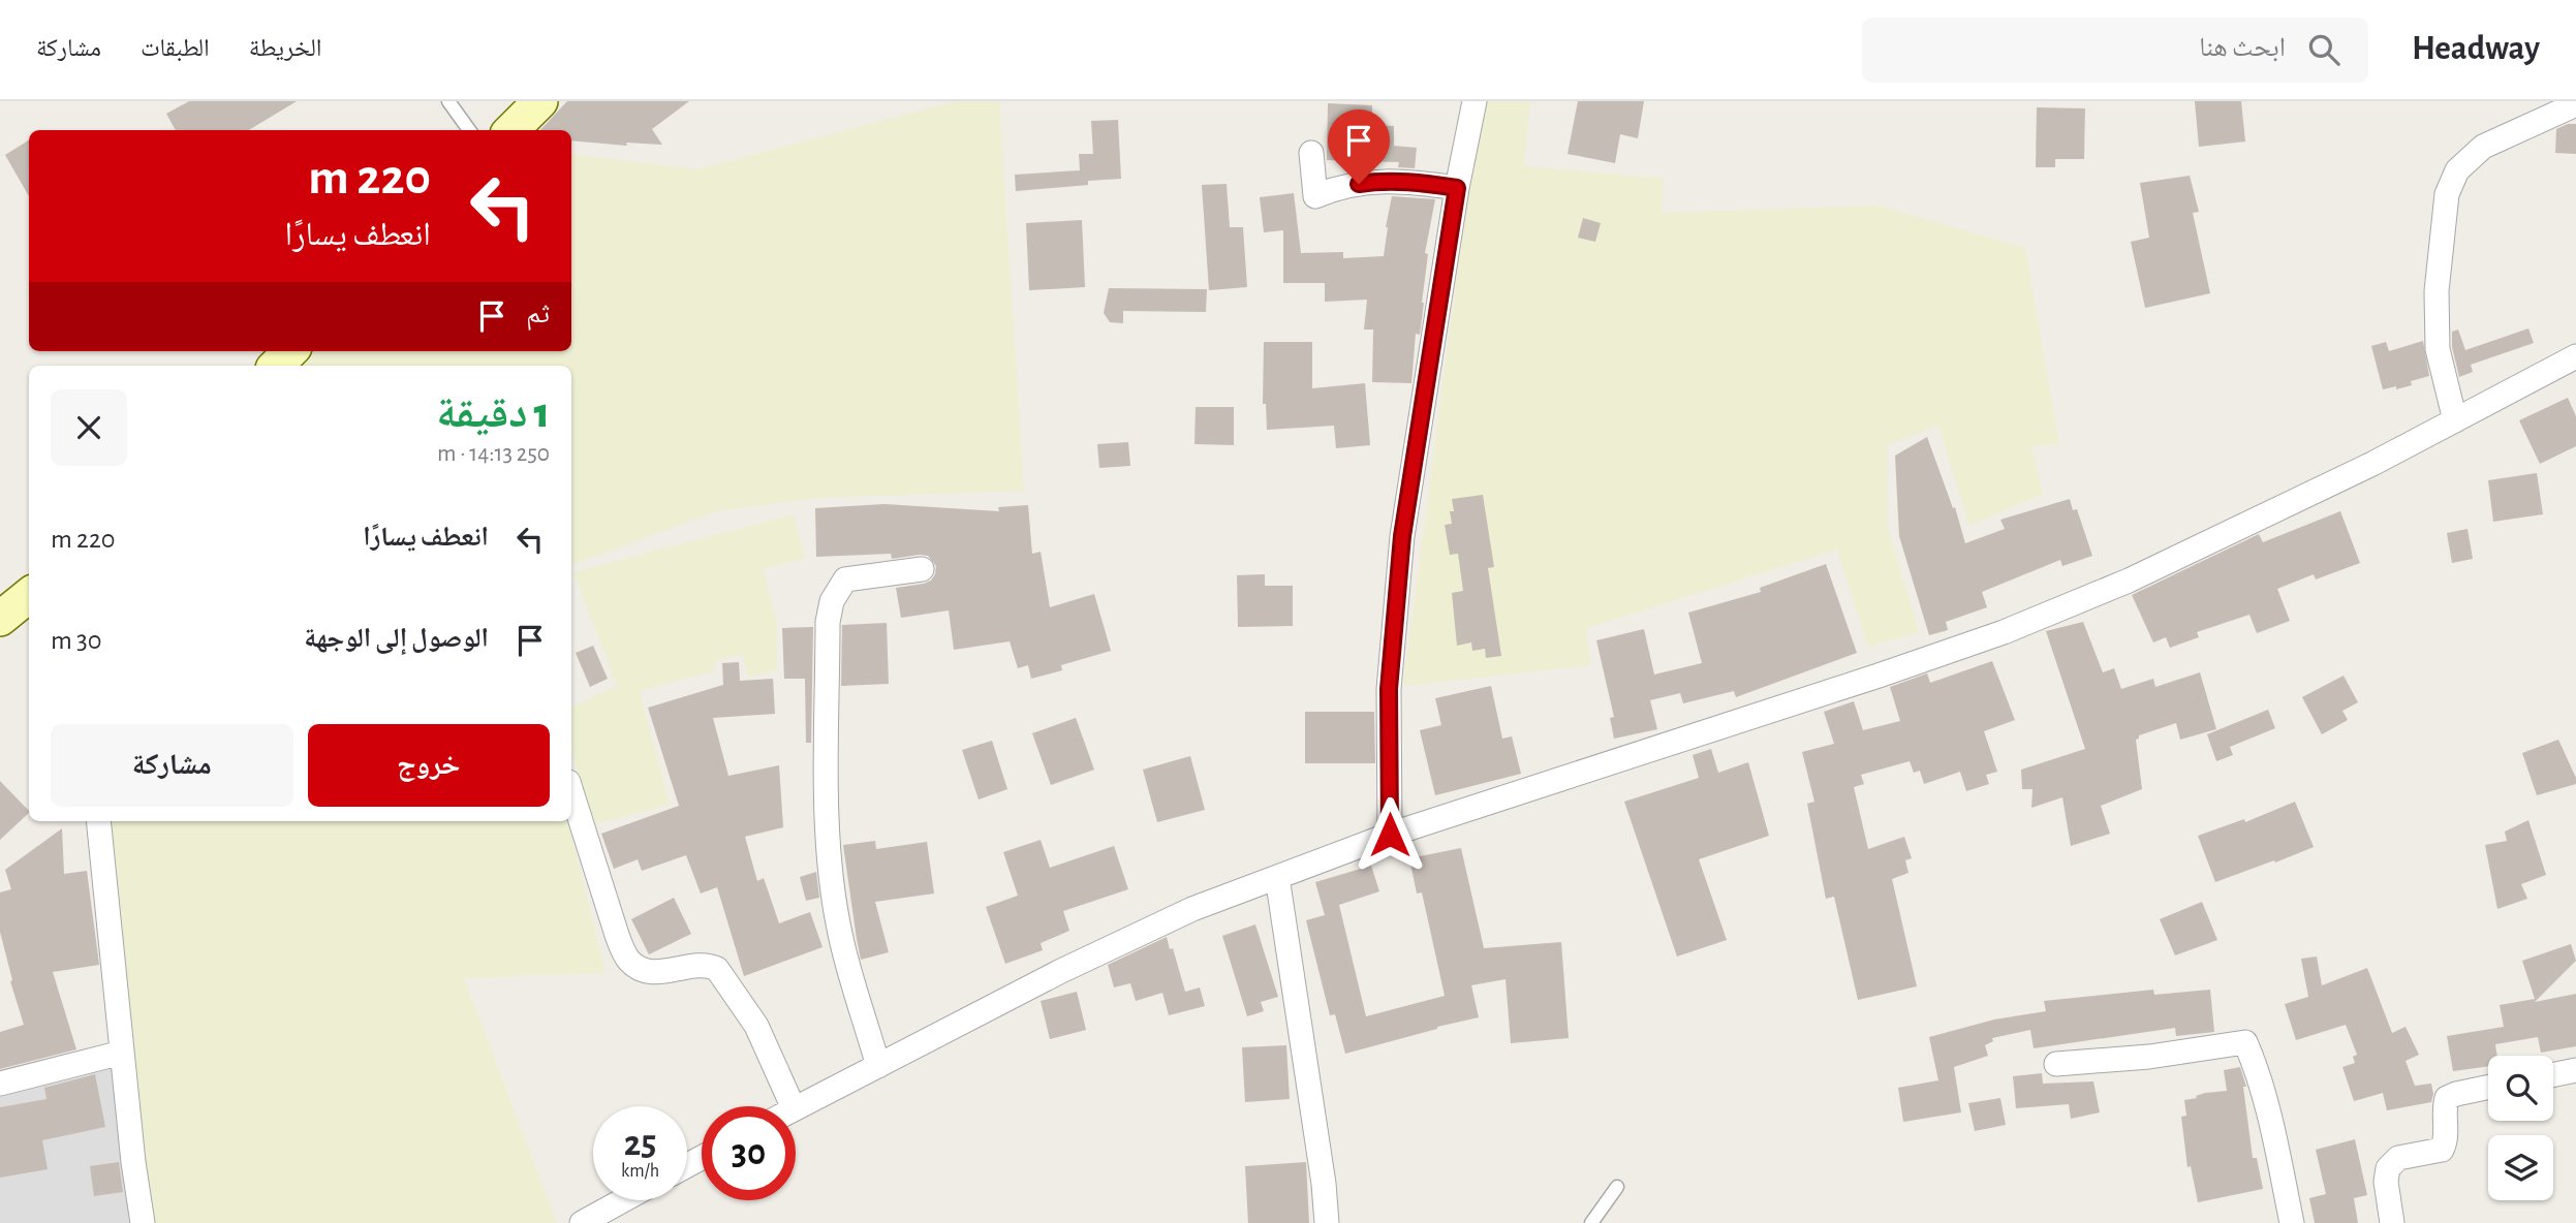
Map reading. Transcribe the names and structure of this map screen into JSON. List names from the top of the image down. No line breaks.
{"page":{"header":"Headway","search":"ابحث هنا","nav":["الخريطة","الطبقات","مشاركة"],"turn":["220 m","انعطف يسارًا"],"then":"ثم","heading":["1 دقيقة","250 m · 14:13"],"list":[{"name":"انعطف يسارًا","value":"220 m"},{"name":"الوصول إلى الوجهة","value":"30 m"}],"buttons":["خروج","مشاركة"],"speed":"25 km/h","limit":"30"}}
